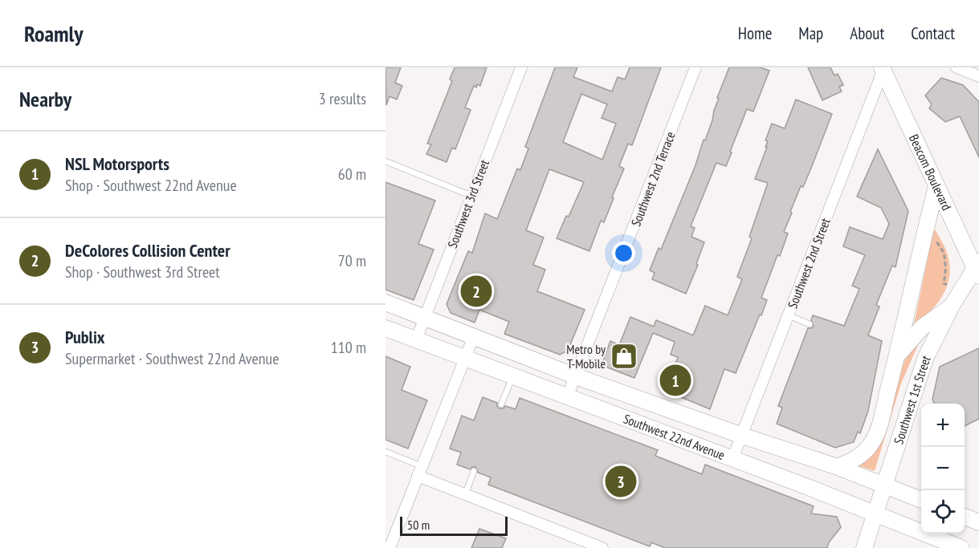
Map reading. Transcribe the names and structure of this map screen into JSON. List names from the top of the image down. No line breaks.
{"streets":{"main road":["Beacom Boulevard","Southwest 1st Street","Southwest 22nd Avenue"],"street":["Southwest 2nd Terrace","Southwest 3rd Street","Southwest 2nd Street"]},"crossings":[["Beacom Boulevard","Southwest 2nd Street"],["Beacom Boulevard","Southwest 1st Street"],["Southwest 2nd Terrace","Southwest 22nd Avenue"],["Southwest 3rd Street","Southwest 22nd Avenue"],["Southwest 2nd Street","Southwest 22nd Avenue"],["Southwest 1st Street","Southwest 22nd Avenue"]],"places":{"shop":["Metro by T-Mobile"]},"scale_bar":"50 m","page":{"header":"Roamly","nav":["Home","Map","About","Contact"],"heading":["Nearby","3 results"],"list":[{"mark":"1","name":"NSL Motorsports","note":"Shop · Southwest 22nd Avenue","value":"60 m"},{"mark":"2","name":"DeColores Collision Center","note":"Shop · Southwest 3rd Street","value":"70 m"},{"mark":"3","name":"Publix","note":"Supermarket · Southwest 22nd Avenue","value":"110 m"}],"pins":["2","1","3"],"map_buttons":["+","−"],"scale":"50 m"}}
